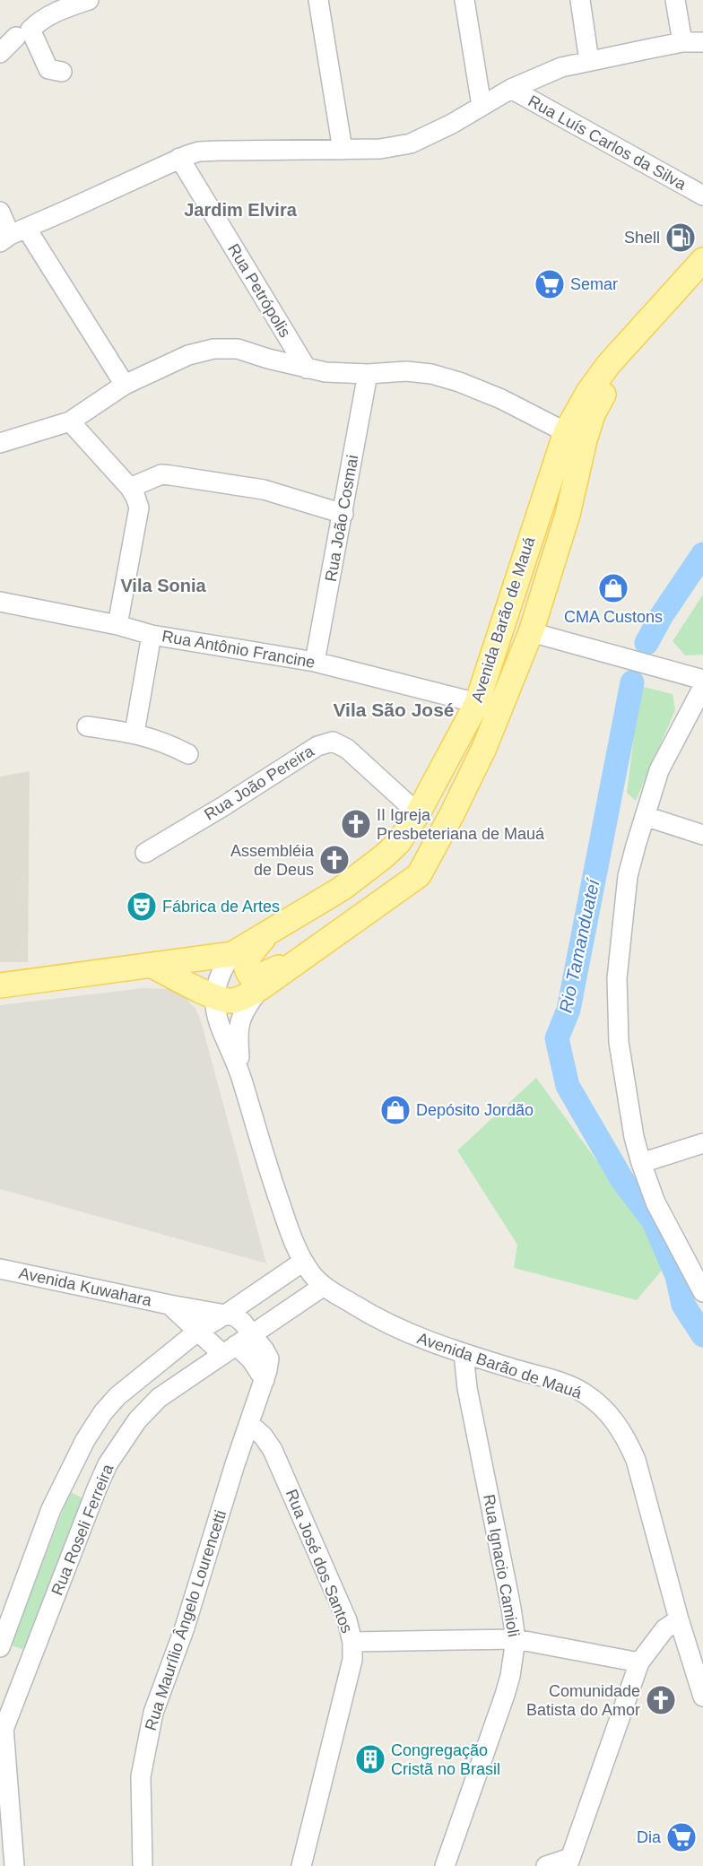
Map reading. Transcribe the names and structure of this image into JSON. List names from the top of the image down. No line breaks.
{"streets":{"main road":["Avenida Barão de Mauá"],"street":["Rua Luís Carlos da Silva","Rua Petrópolis","Rua João Cosmai","Rua Antônio Francine","Rua João Pereira","Avenida Kuwahara","Rua Roseli Ferreira","Rua José dos Santos","Rua Ignacio Camioli","Rua Maurílio Ângelo Lourencetti"]},"crossings":[["Rua João Cosmai","Rua Antônio Francine"],["Avenida Barão de Mauá","Rua Antônio Francine"],["Avenida Barão de Mauá","Rua João Pereira"],["Avenida Barão de Mauá","Rua Roseli Ferreira"],["Avenida Barão de Mauá","Rua Ignacio Camioli"],["Avenida Kuwahara","Rua Roseli Ferreira"],["Avenida Kuwahara","Rua Maurílio Ângelo Lourencetti"],["Rua Roseli Ferreira","Rua Maurílio Ângelo Lourencetti"],["Rua José dos Santos","Rua Maurílio Ângelo Lourencetti"]],"districts":["Jardim Elvira","Vila Sonia","Vila São José"],"water":["Rio Tamanduateí"],"places":{"fuel station":["Shell"],"supermarket":["Semar","Dia"],"shop":["CMA Custons","Depósito Jordão"],"church":["II Igreja Presbeteriana de Mauá","Assembléia de Deus","Comunidade Batista do Amor"],"theatre":["Fábrica de Artes"],"building":["Congregação Cristã no Brasil"]}}
